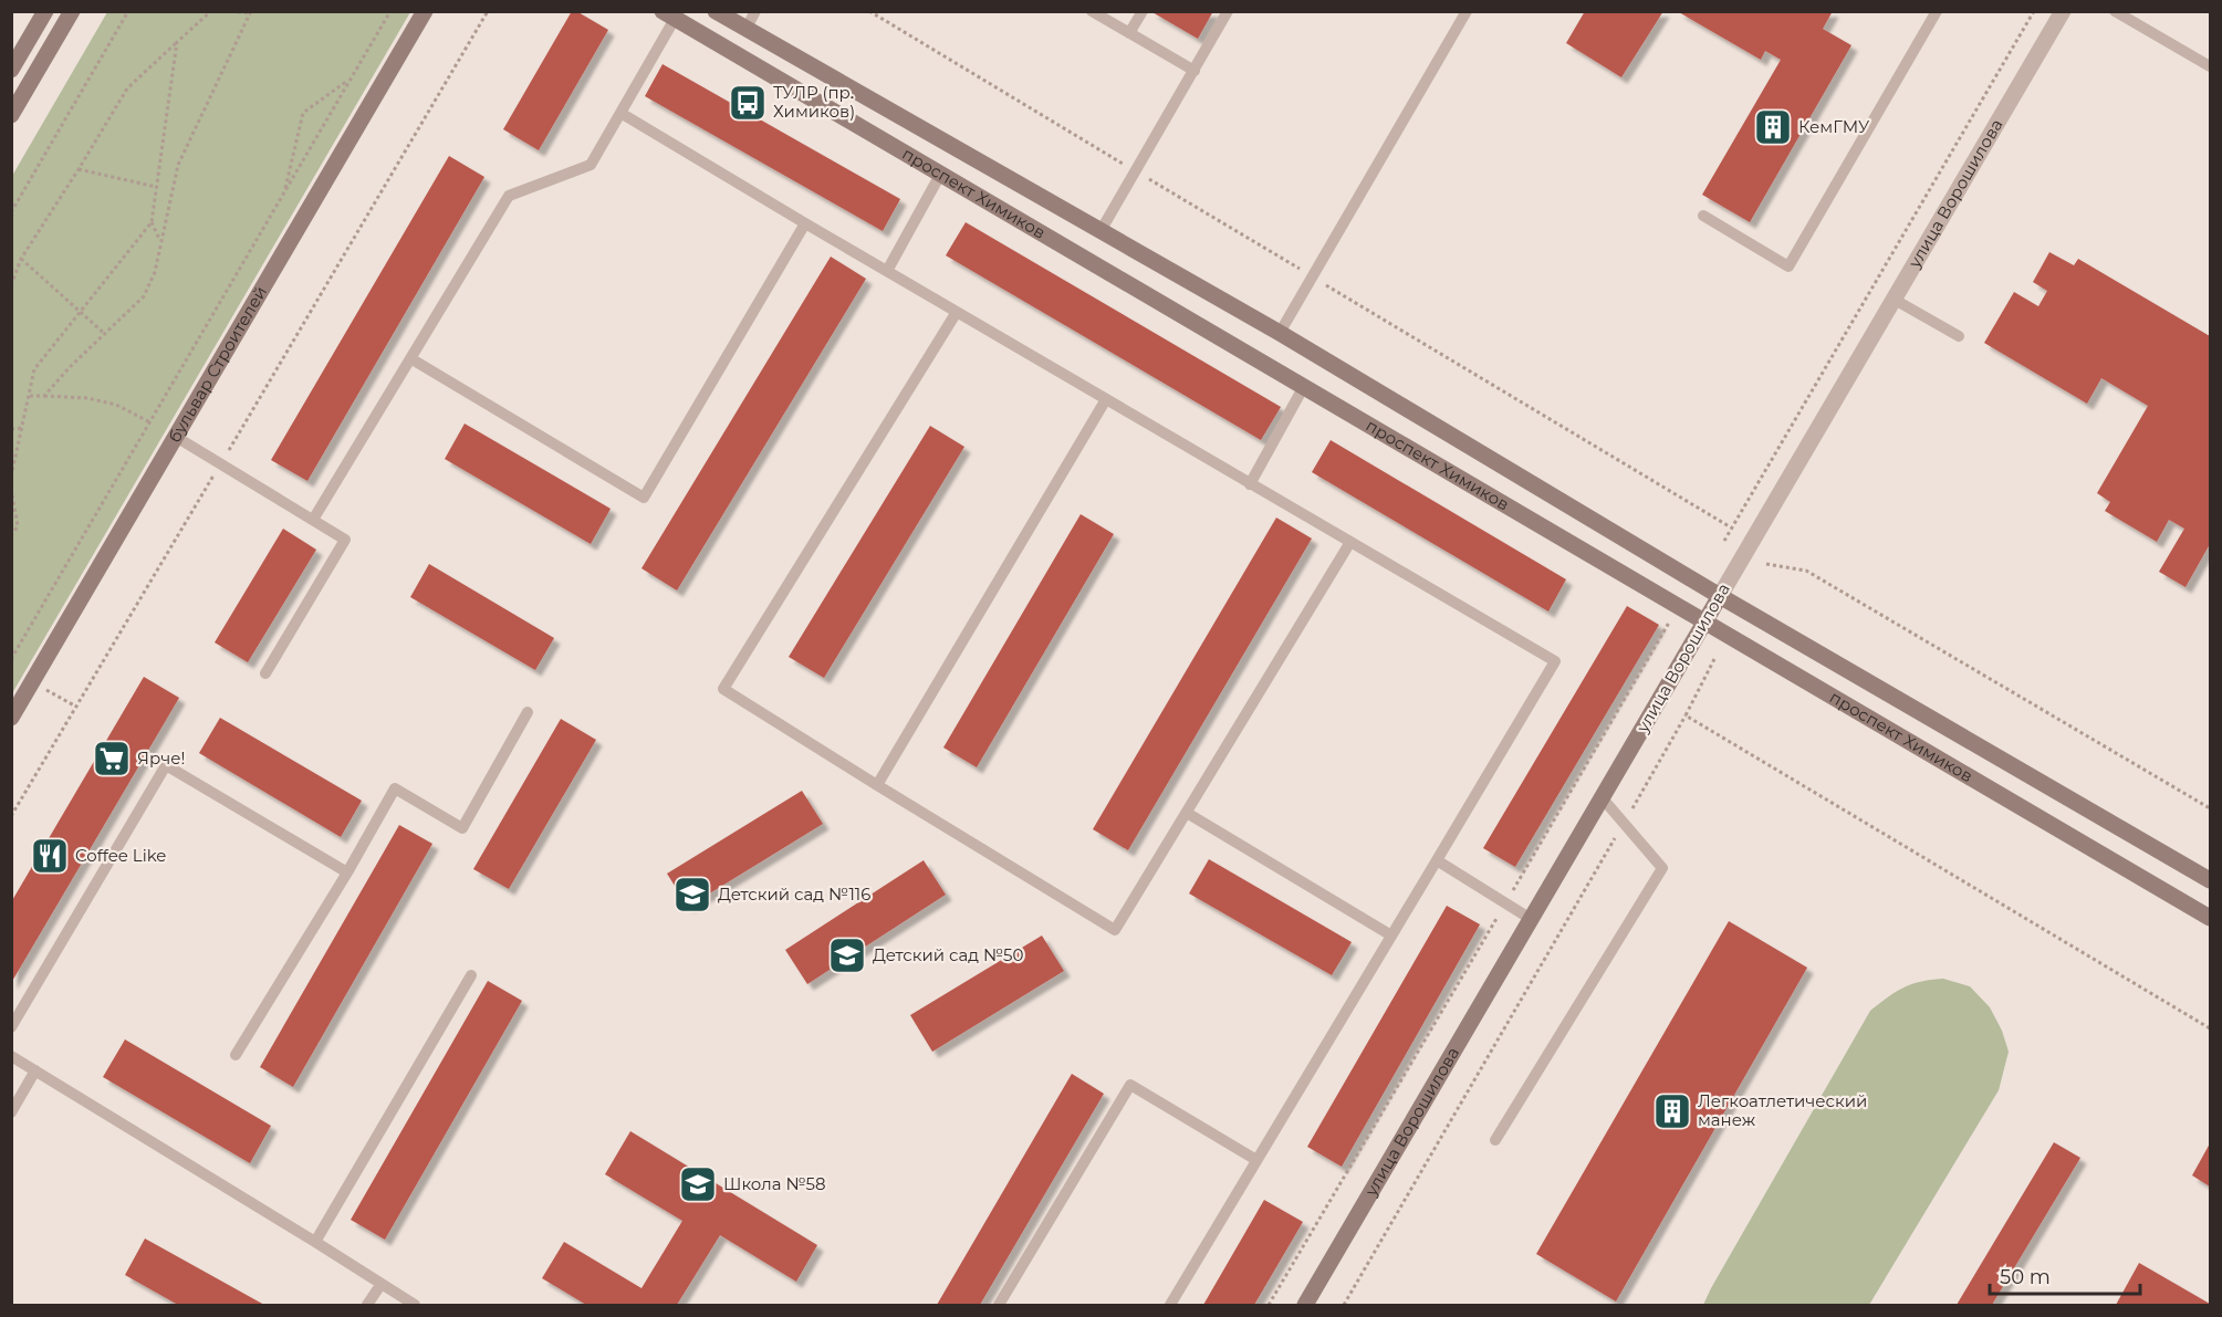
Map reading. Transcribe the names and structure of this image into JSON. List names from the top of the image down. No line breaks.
{"streets":{"main road":["проспект Химиков","улица Ворошилова","бульвар Строителей"]},"crossings":[["проспект Химиков","улица Ворошилова"]],"places":{"bus stop":["ТУЛР (пр. Химиков)"],"building":["КемГМУ","Легкоатлетический манеж"],"supermarket":["Ярче!"],"restaurant":["Coffee Like"],"school or university":["Детский сад №116","Детский сад №50","Школа №58"]},"scale_bar":"50 m"}
